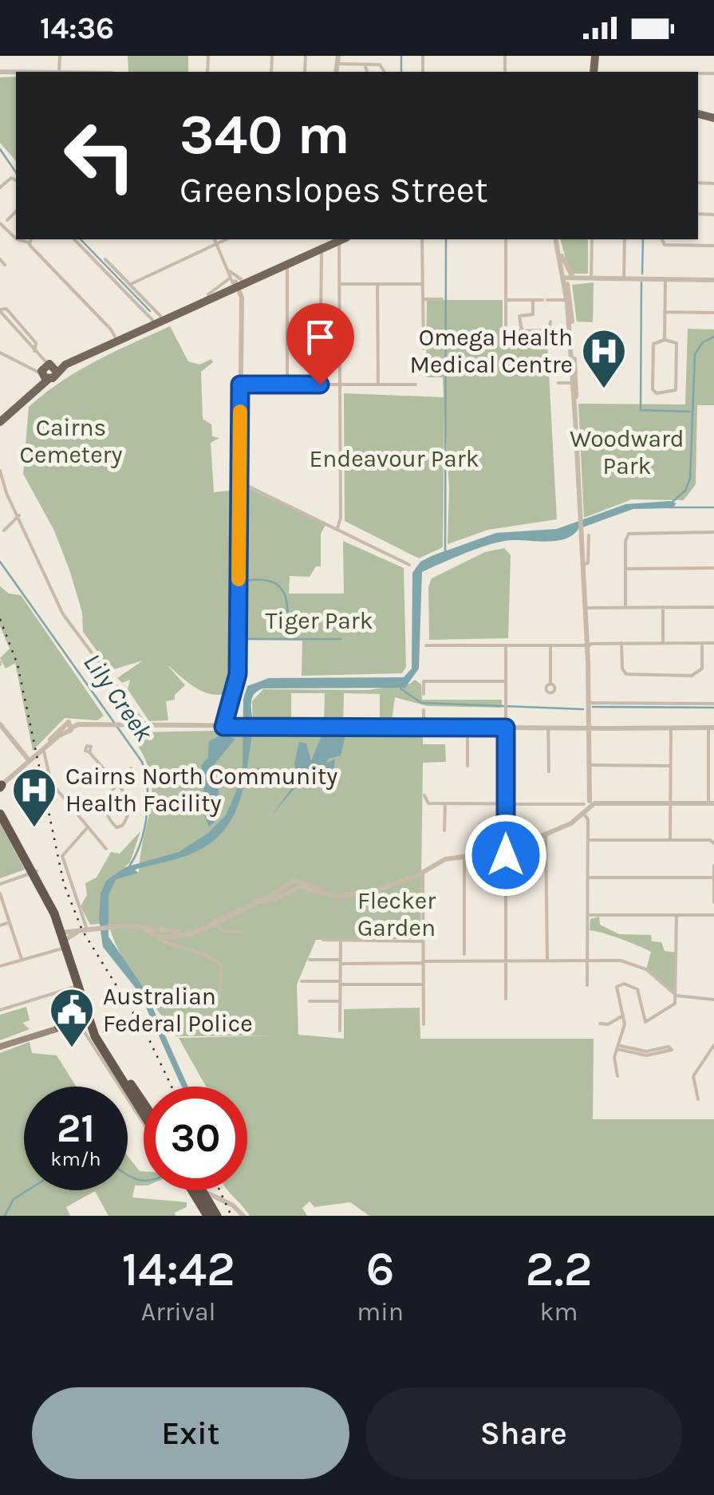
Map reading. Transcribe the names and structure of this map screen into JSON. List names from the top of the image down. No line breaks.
{"water":["Lily Creek"],"parks":["Cairns Cemetery","Woodward Park","Endeavour Park","Tiger Park","Flecker Garden"],"places":{"hospital":["Omega Health Medical Centre","Cairns North Community Health Facility"],"public building":["Australian Federal Police"]},"page":{"status":"14:36","turn":["340 m","Greenslopes Street"],"speed":"21 km/h","limit":"30","eta":["14:42","Arrival","6","min","2.2","km"],"buttons":["Exit","Share"]}}
